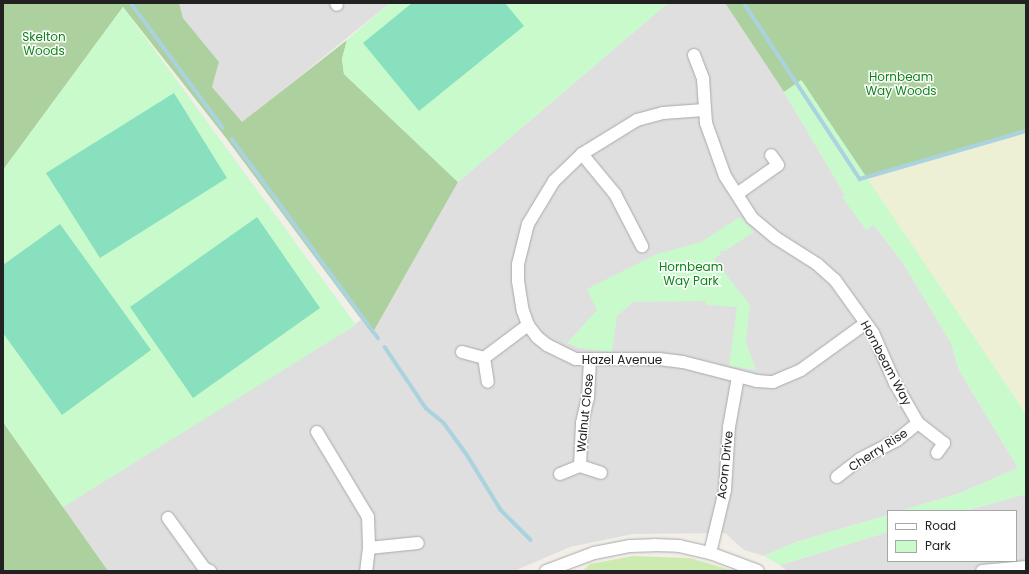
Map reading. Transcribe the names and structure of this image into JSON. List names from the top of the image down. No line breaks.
{"streets":{"street":["Hazel Avenue","Hornbeam Way","Walnut Close","Cherry Rise","Acorn Drive"]},"crossings":[["Hazel Avenue","Hornbeam Way"],["Hazel Avenue","Walnut Close"],["Hazel Avenue","Acorn Drive"],["Hornbeam Way","Cherry Rise"]],"parks":["Skelton Woods","Hornbeam Way Woods","Hornbeam Way Park"],"legend":["Road","Park"]}
